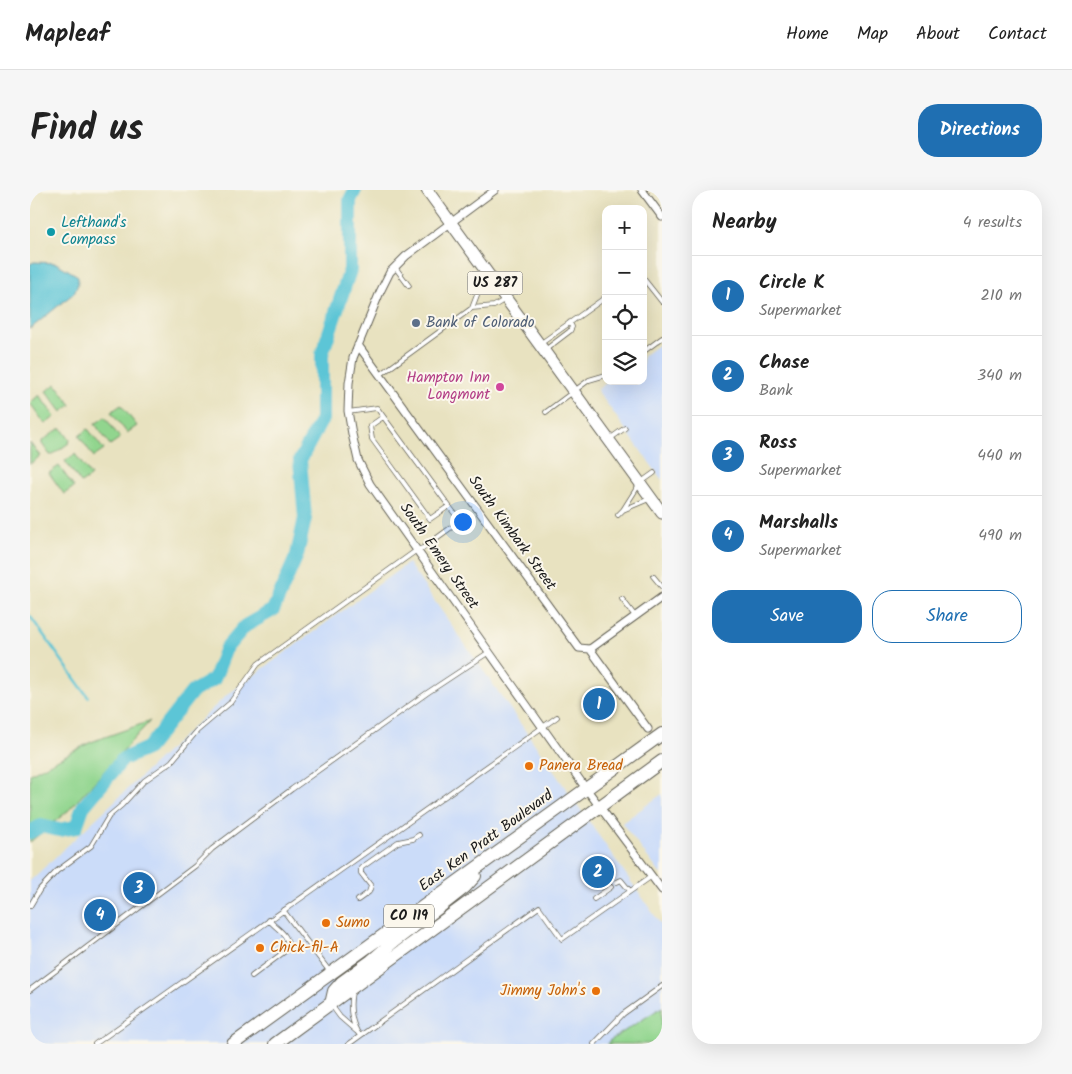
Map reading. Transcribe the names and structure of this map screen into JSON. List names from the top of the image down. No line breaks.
{"streets":{"highway":["East Ken Pratt Boulevard","CO 119"],"main road":["US 287"],"street":["South Kimbark Street","South Emery Street"]},"crossings":[["US 287","South Emery Street"],["South Kimbark Street","South Emery Street"],["South Emery Street","East Ken Pratt Boulevard"],["South Emery Street","CO 119"]],"places":["Lefthand's Compass","Bank of Colorado","Hampton Inn Longmont","Panera Bread","Sumo","Chick-fil-A","Jimmy John's"],"page":{"header":"Mapleaf","nav":["Home","Map","About","Contact"],"title":"Find us","buttons":["Directions",["Save","Share"]],"heading":["Nearby","4 results"],"map_buttons":["+","−"],"list":[{"mark":"1","name":"Circle K","note":"Supermarket","value":"210 m"},{"mark":"2","name":"Chase","note":"Bank","value":"340 m"},{"mark":"3","name":"Ross","note":"Supermarket","value":"440 m"},{"mark":"4","name":"Marshalls","note":"Supermarket","value":"490 m"}],"pins":["1","2","3","4"]}}
